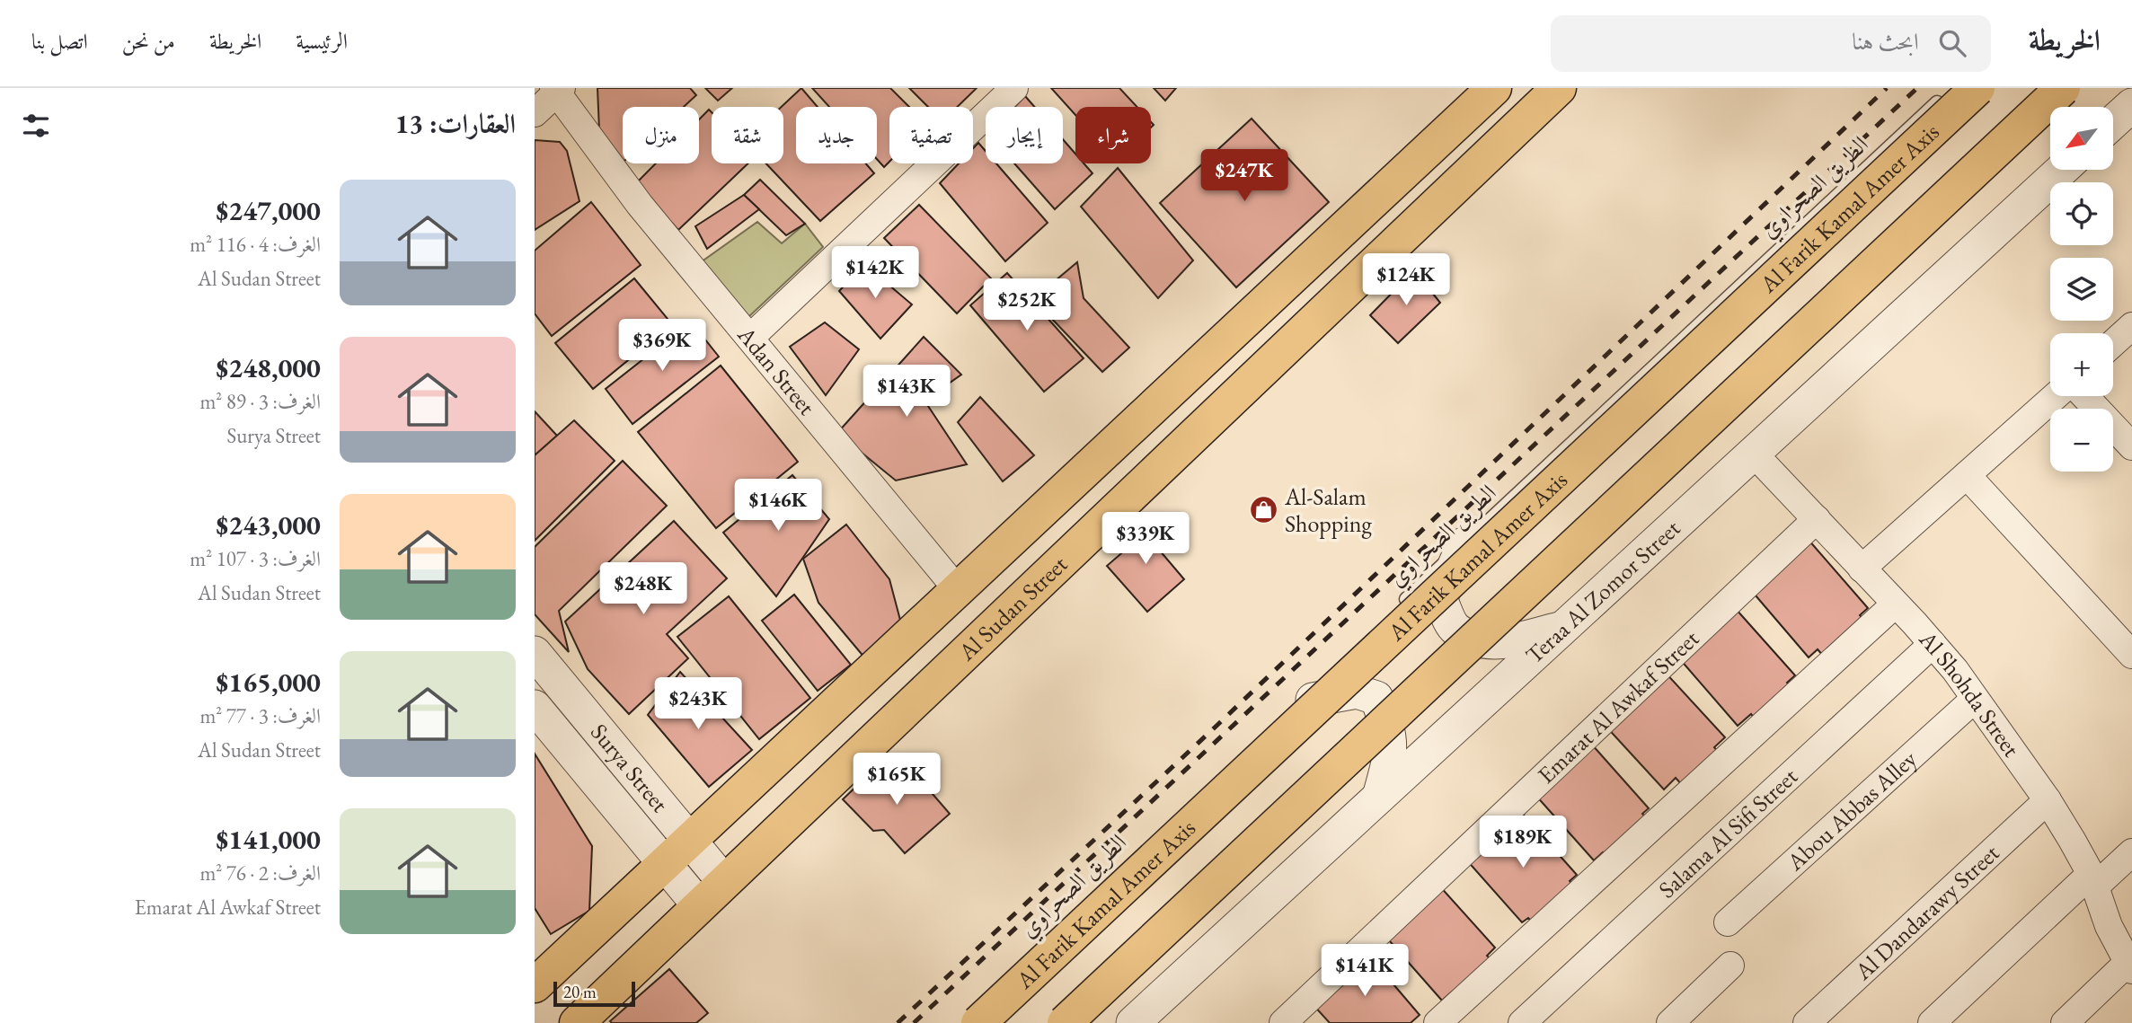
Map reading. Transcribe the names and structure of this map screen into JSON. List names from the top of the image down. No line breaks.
{"streets":{"main road":["Al Farik Kamal Amer Axis","Al Sudan Street"],"street":["Adan Street","Teraa Al Zomor Street","Al Shohda Street","Emarat Al Awkaf Street","Surya Street","Abou Abbas Alley","Salama Al Sifi Street","Al Dandarawy Street"],"lane":["الطريق الصحراوي"]},"crossings":[["الطريق الصحراوي","Al Farik Kamal Amer Axis"],["Teraa Al Zomor Street","Al Shohda Street"],["Al Sudan Street","Surya Street"],["Al Shohda Street","Emarat Al Awkaf Street"],["Al Shohda Street","Abou Abbas Alley"],["Al Shohda Street","Salama Al Sifi Street"],["Al Shohda Street","Al Dandarawy Street"]],"places":{"shop":["Al-Salam Shopping"]},"scale_bar":"20 m","north":"bottom left","page":{"header":"الخريطة","search":"ابحث هنا","nav":["الرئيسية","الخريطة","من نحن","اتصل بنا"],"heading":"العقارات: 13","map_buttons":["+","−"],"chip":["شراء","إيجار","تصفية","جديد","شقة","منزل"],"price":["$247K","$142K","$124K","$252K","$369K","$143K","$146K","$339K","$248K","$243K","$165K","$189K","$141K"],"list":[{"name":"$247,000","note":"الغرف: 4 · 116 m² · Al Sudan Street"},{"name":"$248,000","note":"الغرف: 3 · 89 m² · Surya Street"},{"name":"$243,000","note":"الغرف: 3 · 107 m² · Al Sudan Street"},{"name":"$165,000","note":"الغرف: 3 · 77 m² · Al Sudan Street"},{"name":"$141,000","note":"الغرف: 2 · 76 m² · Emarat Al Awkaf Street"}],"scale":"20 m"}}
